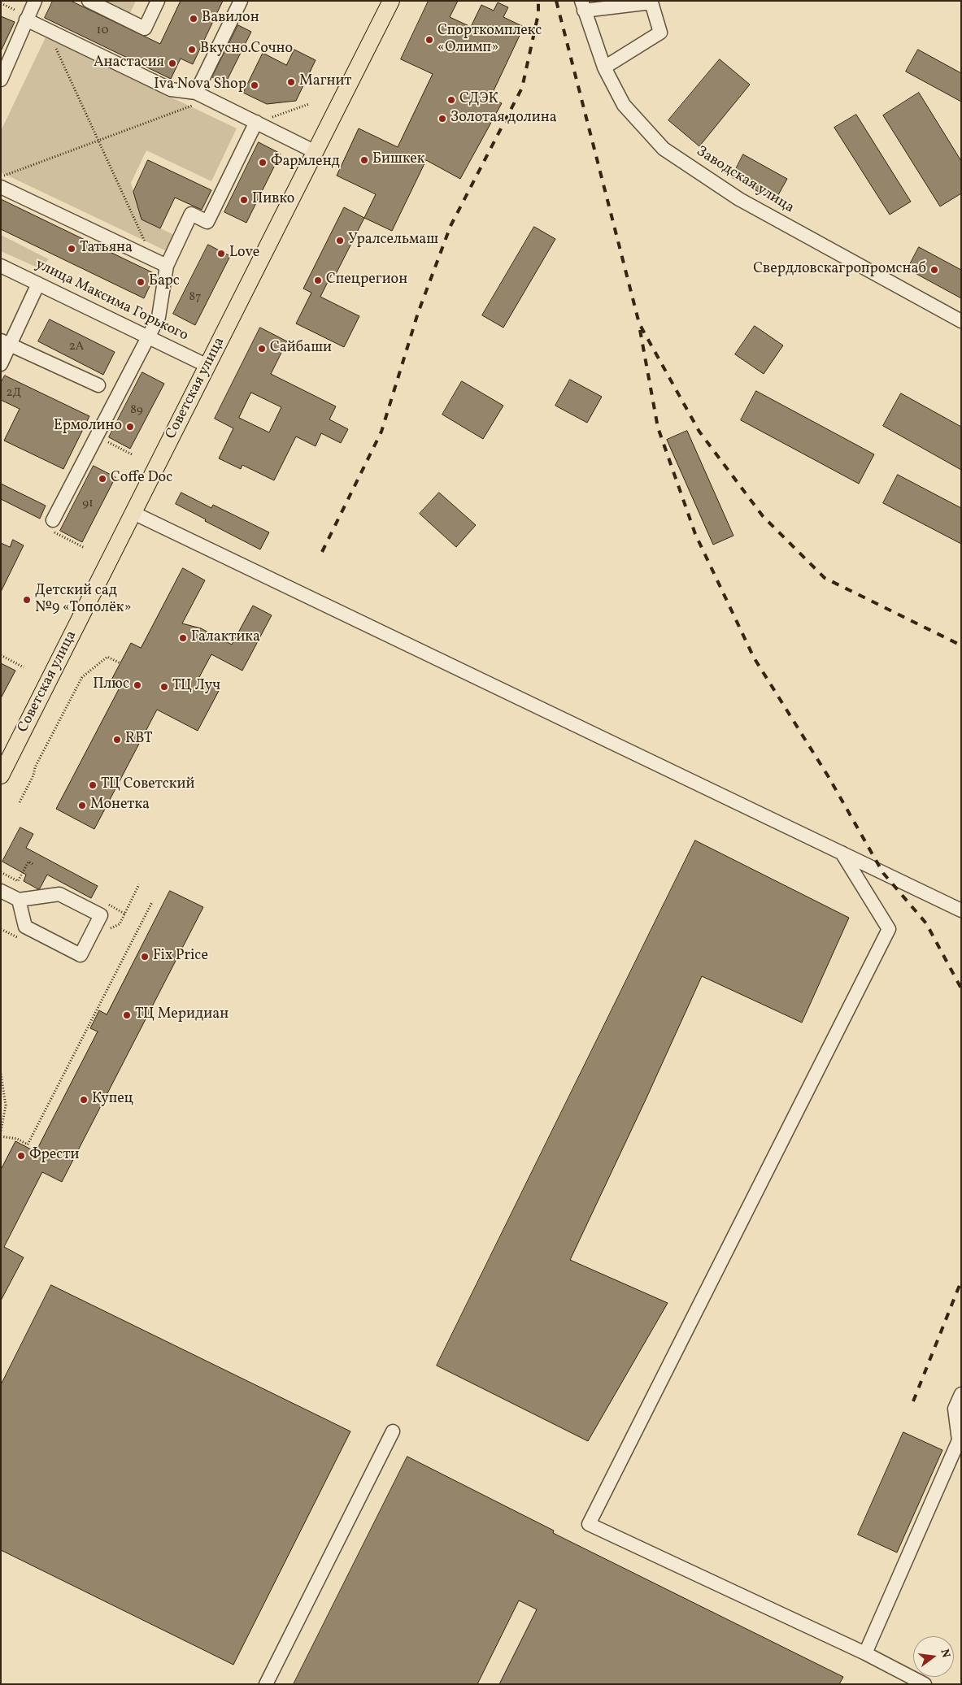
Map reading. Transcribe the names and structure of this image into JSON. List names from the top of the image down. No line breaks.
{"streets":{"main road":["Советская улица"],"street":["Заводская улица","улица Максима Горького"]},"crossings":[["улица Максима Горького","Советская улица"]],"places":["Вавилон","Спорткомплекс «Олимп»","Вкусно.Сочно","Анастасия","Магнит","Iva Nova Shop","СДЭК","Золотая долина","Бишкек","Фармленд","Пивко","Уралсельмаш","Татьяна","Love","Свердловскагропромснаб","Спецрегион","Барс","Сайбаши","Ермолино","Coffe Doc","Детский сад №9 «Тополёк»","Галактика","Плюс","ТЦ Луч","RBT","ТЦ Советский","Монетка","Fix Price","ТЦ Меридиан","Купец","Фрести"],"house_numbers":["10","87","2А","2Д","89","91"],"north":"right"}
